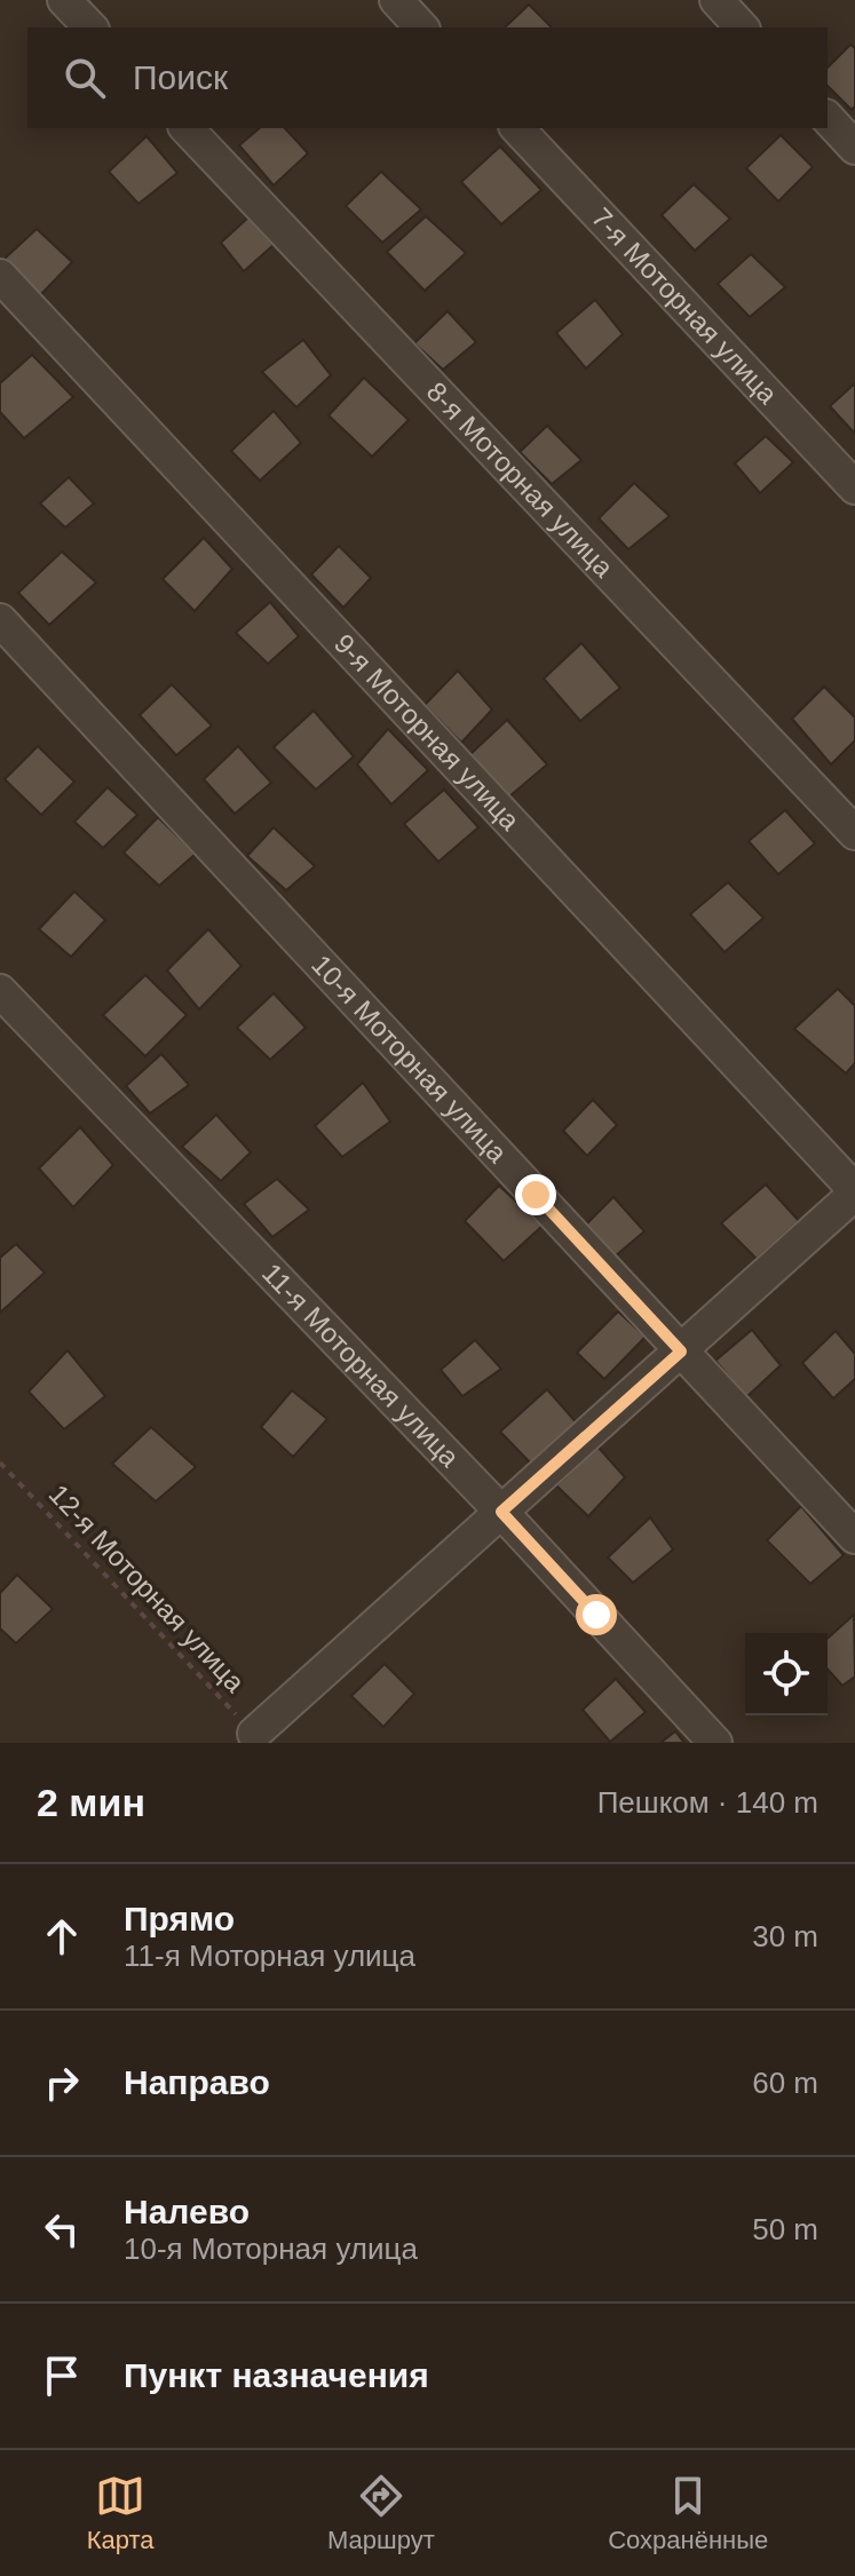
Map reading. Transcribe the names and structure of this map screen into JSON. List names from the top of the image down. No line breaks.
{"streets":{"street":["7-я Моторная улица","8-я Моторная улица","9-я Моторная улица","10-я Моторная улица","11-я Моторная улица"],"path":["12-я Моторная улица"]},"page":{"search":"Поиск","heading":["2 мин","Пешком · 140 m"],"list":[["Прямо","11-я Моторная улица","30 m"],["Направо","60 m"],["Налево","10-я Моторная улица","50 m"],"Пункт назначения"],"nav":["Карта","Маршрут","Сохранённые"]}}
